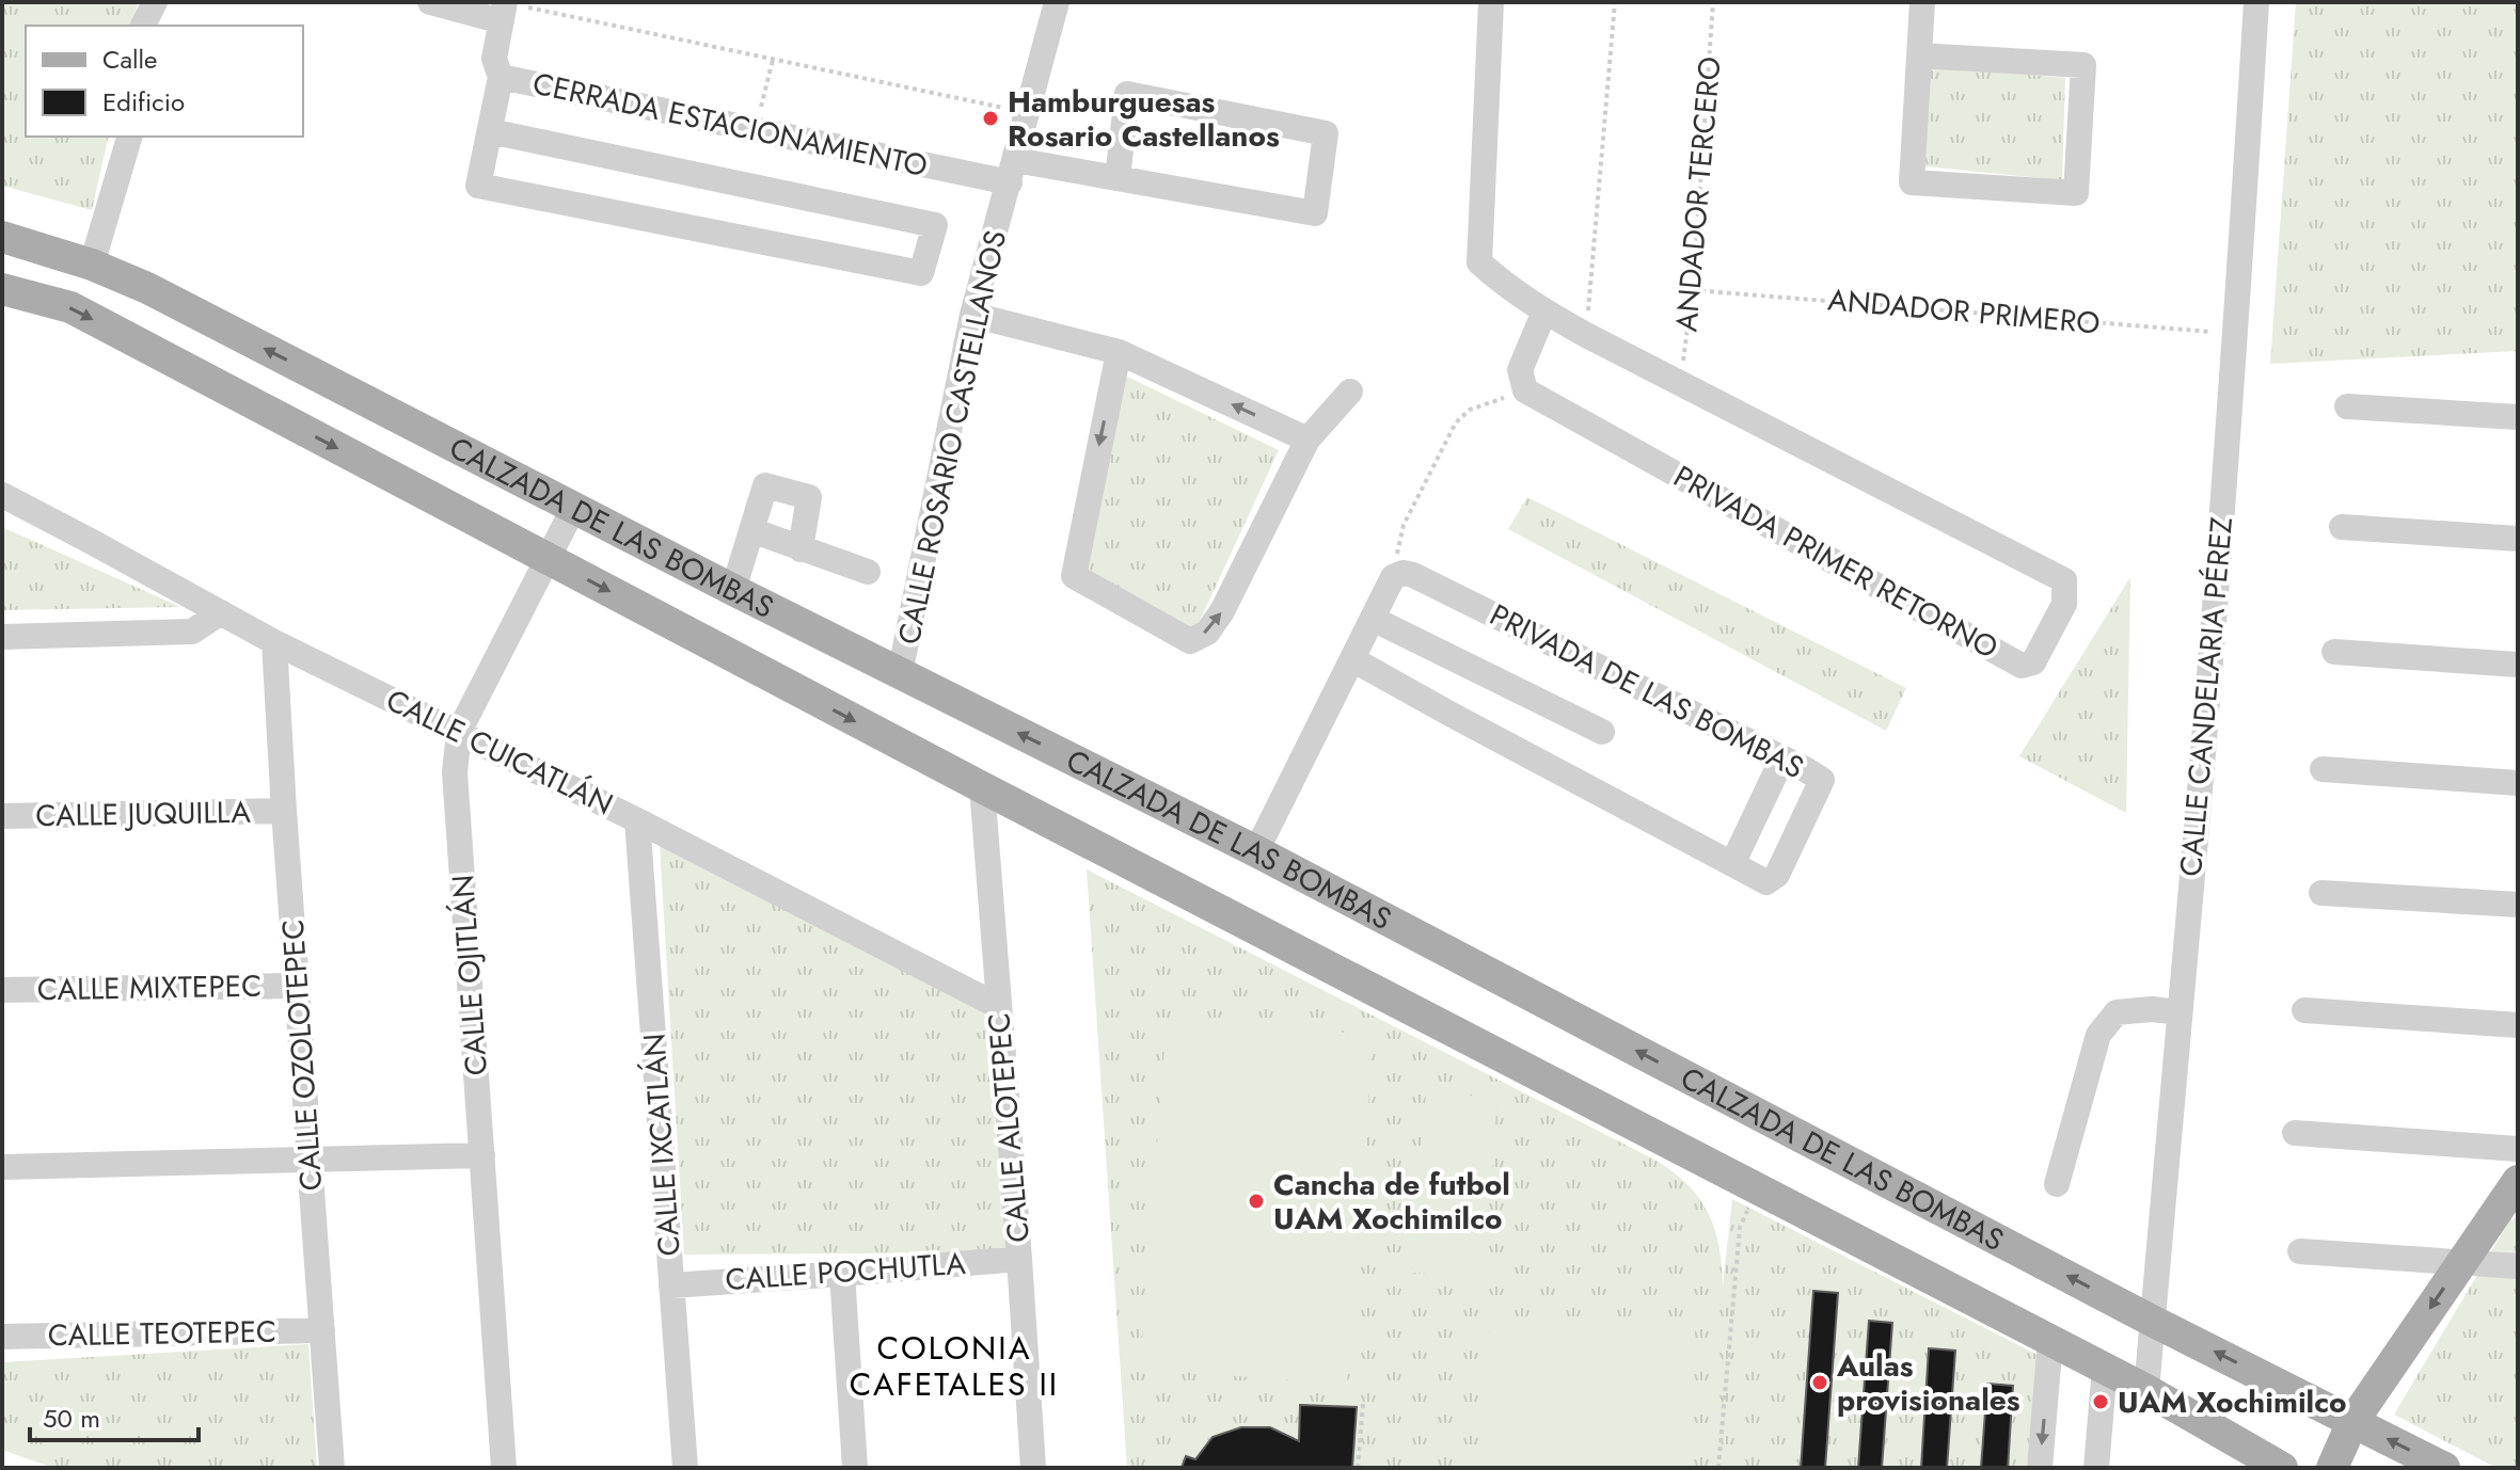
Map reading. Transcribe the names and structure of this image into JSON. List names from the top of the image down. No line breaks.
{"streets":{"main road":["CALZADA DE LAS BOMBAS"],"street":["CERRADA ESTACIONAMIENTO","CALLE ROSARIO CASTELLANOS","PRIVADA PRIMER RETORNO","PRIVADA DE LAS BOMBAS","CALLE CANDELARIA PÉREZ","CALLE CUICATLÁN","CALLE JUQUILLA","CALLE OJITLÁN","CALLE MIXTEPEC","CALLE OZOLOTEPEC","CALLE ALOTEPEC","CALLE IXCATLÁN","CALLE POCHUTLA","CALLE TEOTEPEC"],"path":["ANDADOR TERCERO","ANDADOR PRIMERO"]},"crossings":[["CERRADA ESTACIONAMIENTO","CALLE ROSARIO CASTELLANOS"],["ANDADOR TERCERO","ANDADOR PRIMERO"],["ANDADOR TERCERO","PRIVADA PRIMER RETORNO"],["ANDADOR PRIMERO","CALLE CANDELARIA PÉREZ"],["CALLE ROSARIO CASTELLANOS","CALZADA DE LAS BOMBAS"],["CALZADA DE LAS BOMBAS","CALLE CANDELARIA PÉREZ"],["CALZADA DE LAS BOMBAS","CALLE OJITLÁN"],["CALZADA DE LAS BOMBAS","CALLE ALOTEPEC"],["CALLE CUICATLÁN","CALLE OJITLÁN"],["CALLE CUICATLÁN","CALLE OZOLOTEPEC"],["CALLE CUICATLÁN","CALLE ALOTEPEC"],["CALLE CUICATLÁN","CALLE IXCATLÁN"],["CALLE JUQUILLA","CALLE OZOLOTEPEC"],["CALLE MIXTEPEC","CALLE OZOLOTEPEC"],["CALLE OZOLOTEPEC","CALLE TEOTEPEC"],["CALLE ALOTEPEC","CALLE POCHUTLA"],["CALLE IXCATLÁN","CALLE POCHUTLA"]],"districts":["COLONIA CAFETALES II"],"places":["Hamburguesas Rosario Castellanos","Cancha de futbol UAM Xochimilco","Aulas provisionales","UAM Xochimilco"],"legend":["Calle","Edificio"],"scale_bar":"50 m"}
